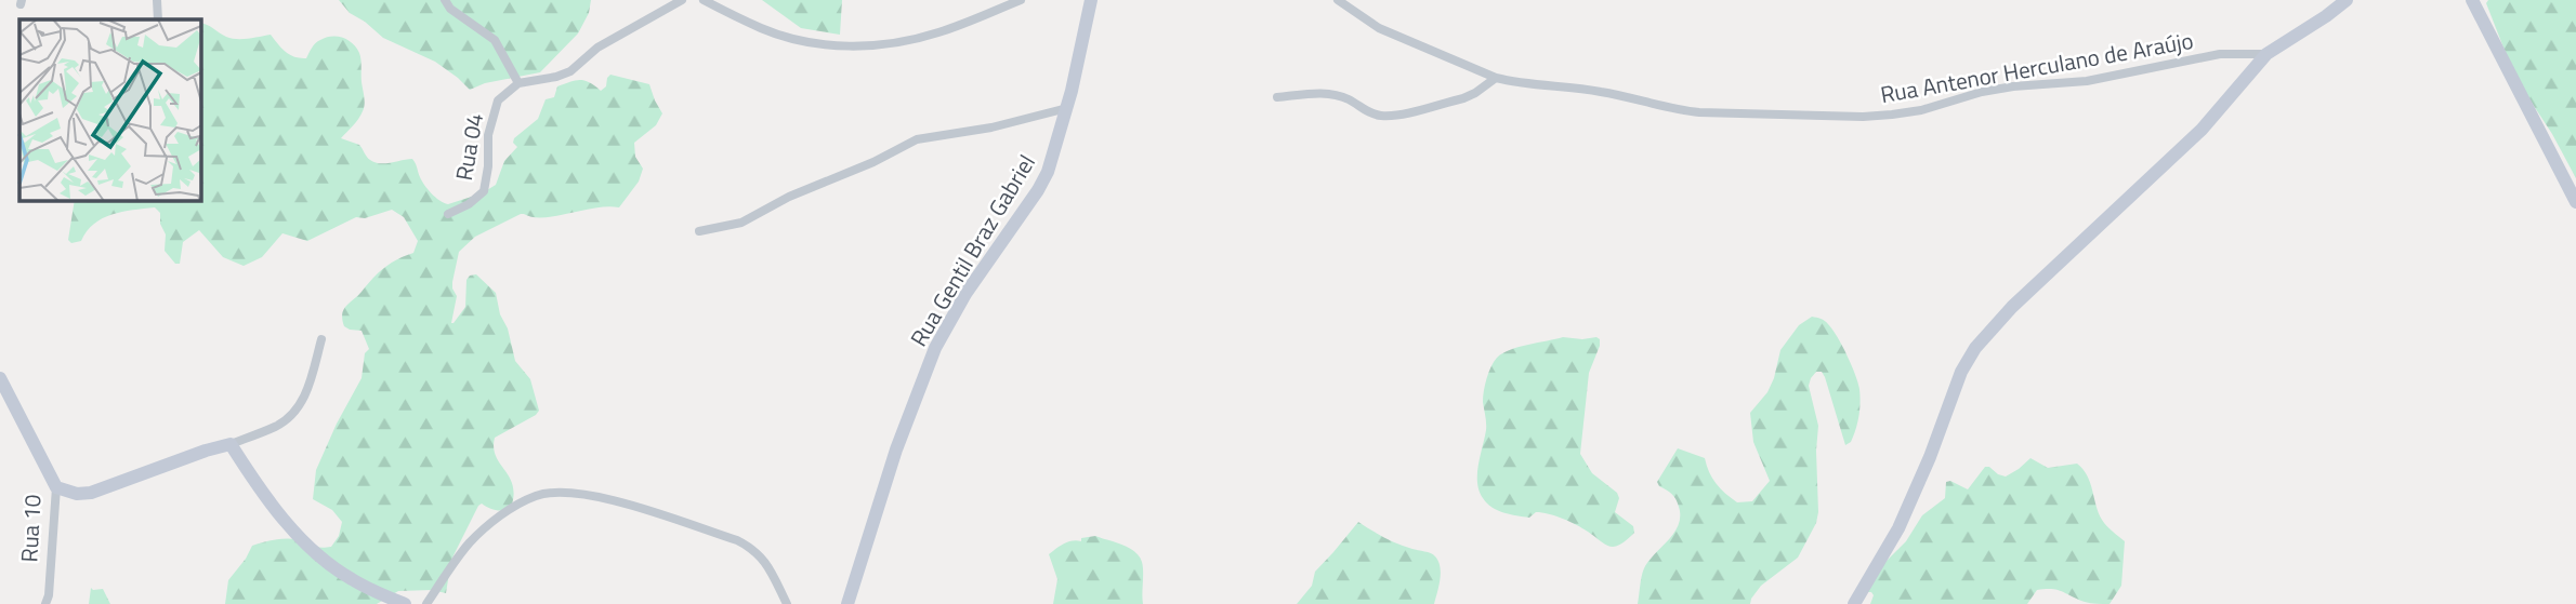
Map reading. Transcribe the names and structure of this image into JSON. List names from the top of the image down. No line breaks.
{"streets":{"street":["Rua Antenor Herculano de Araújo","Rua 04","Rua Gentil Braz Gabriel","Rua 10"]}}
